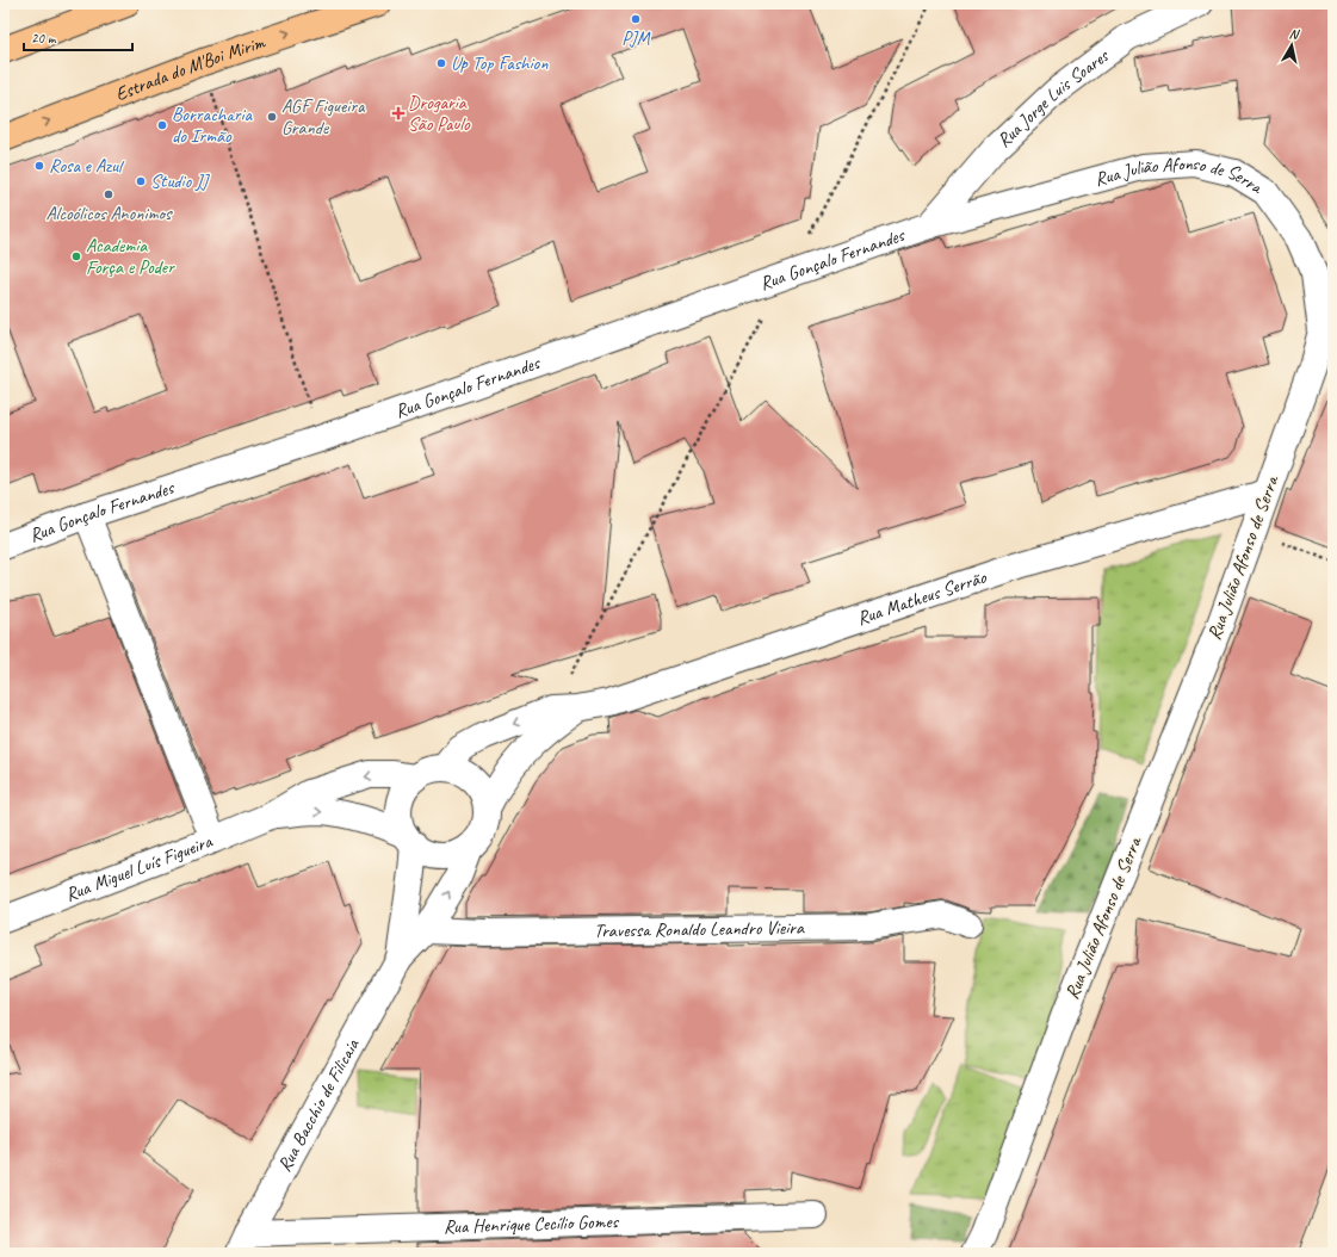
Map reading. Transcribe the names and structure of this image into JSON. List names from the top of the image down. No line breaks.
{"streets":{"main road":["Estrada do M'Boi Mirim"],"street":["Rua Jorge Luis Soares","Rua Julião Afonso de Serra","Rua Gonçalo Fernandes","Rua Matheus Serrão","Rua Miguel Luís Figueira","Travessa Ronaldo Leandro Vieira","Rua Bacchio de Filicaia","Rua Henrique Cecílio Gomes"]},"crossings":[["Rua Jorge Luis Soares","Rua Julião Afonso de Serra"],["Rua Jorge Luis Soares","Rua Gonçalo Fernandes"],["Rua Julião Afonso de Serra","Rua Gonçalo Fernandes"],["Rua Julião Afonso de Serra","Rua Matheus Serrão"],["Rua Matheus Serrão","Rua Miguel Luís Figueira"],["Rua Matheus Serrão","Rua Bacchio de Filicaia"],["Rua Miguel Luís Figueira","Rua Bacchio de Filicaia"],["Travessa Ronaldo Leandro Vieira","Rua Bacchio de Filicaia"],["Rua Bacchio de Filicaia","Rua Henrique Cecílio Gomes"]],"places":{"other":["PJM","Up Top Fashion","AGF Figueira Grande","Borracharia do Irmão","Rosa e Azul","Studio JJ","Alcoólicos Anonimos","Academia Força e Poder"],"health":["Drogaria São Paulo"]},"scale_bar":"20 m","north":"top"}
